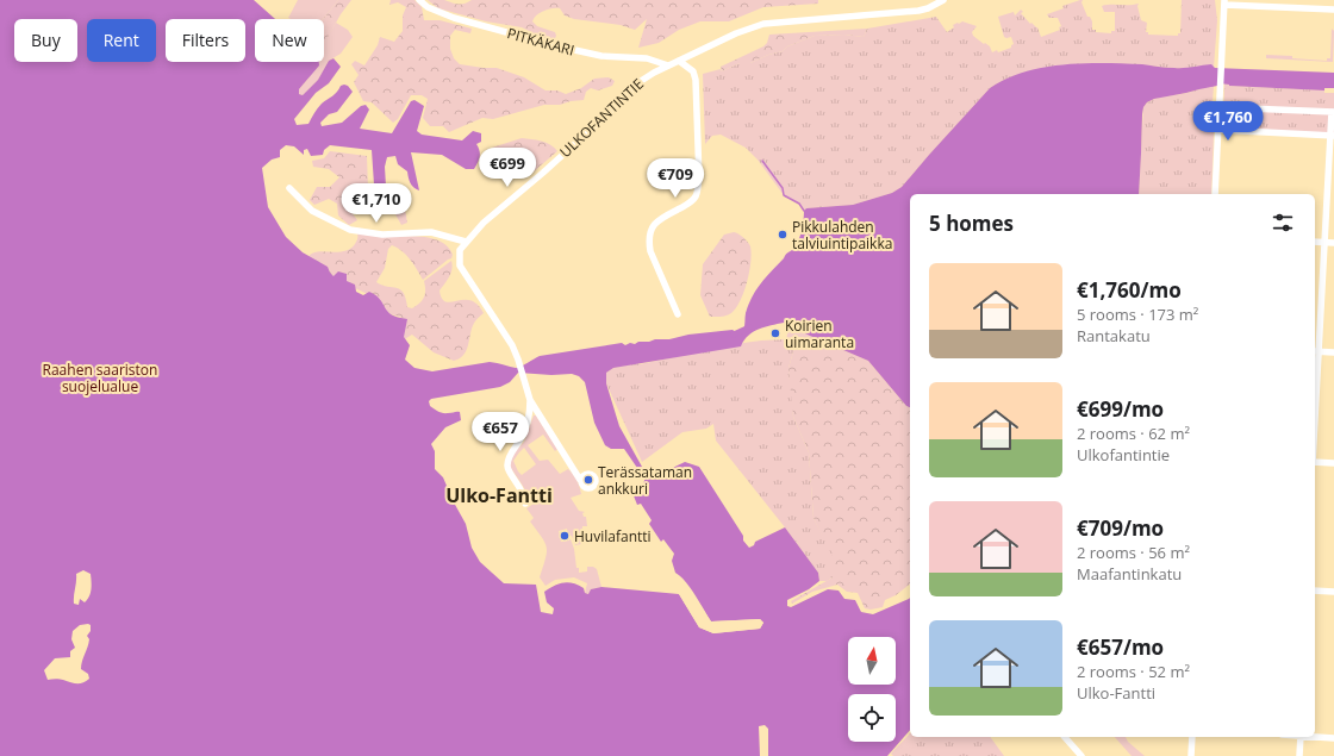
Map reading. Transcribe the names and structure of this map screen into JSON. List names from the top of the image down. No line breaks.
{"streets":{"street":["PITKÄKARI","ULKOFANTINTIE"]},"crossings":[["PITKÄKARI","ULKOFANTINTIE"]],"districts":["Ulko-Fantti"],"parks":["Raahen saariston suojelualue"],"places":["Pikkulahden talviuintipaikka","Koirien uimaranta","Terässataman ankkuri","Huvilafantti"],"north":"top","page":{"chip":["Buy","Rent","Filters","New"],"price":["€1,760","€699","€709","€1,710","€657"],"heading":"5 homes","list":[{"name":"€1,760/mo","note":"5 rooms · 173 m² · Rantakatu"},{"name":"€699/mo","note":"2 rooms · 62 m² · Ulkofantintie"},{"name":"€709/mo","note":"2 rooms · 56 m² · Maafantinkatu"},{"name":"€657/mo","note":"2 rooms · 52 m² · Ulko-Fantti"}]}}
